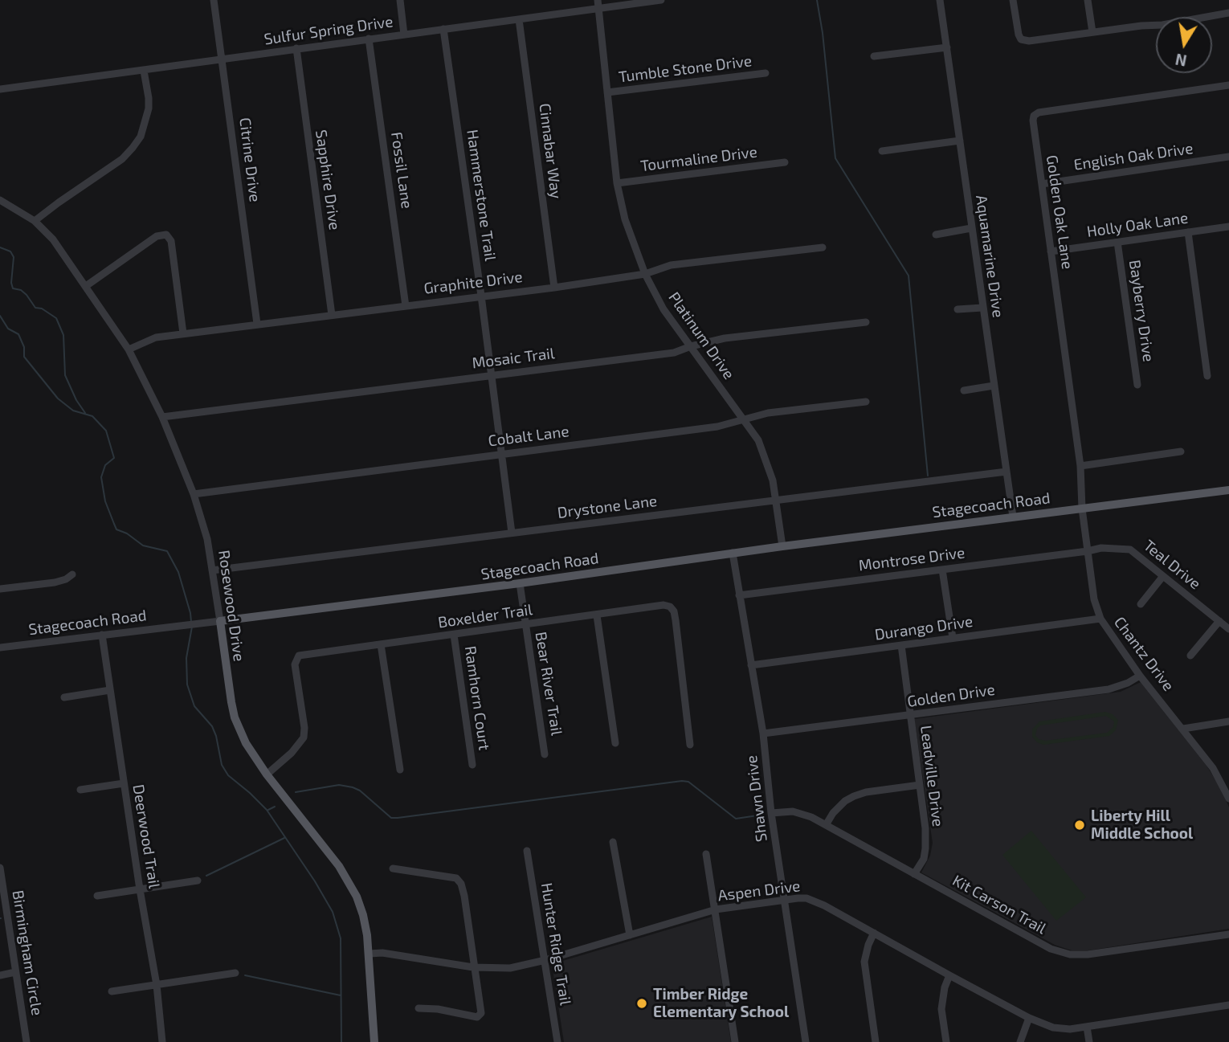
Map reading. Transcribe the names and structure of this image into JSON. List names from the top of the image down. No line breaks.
{"streets":{"main road":["Stagecoach Road","Rosewood Drive"],"street":["Sulfur Spring Drive","Tumble Stone Drive","Cinnabar Way","English Oak Drive","Tourmaline Drive","Citrine Drive","Fossil Lane","Sapphire Drive","Hammerstone Trail","Golden Oak Lane","Holly Oak Lane","Aquamarine Drive","Graphite Drive","Bayberry Drive","Platinum Drive","Mosaic Trail","Cobalt Lane","Drystone Lane","Montrose Drive","Teal Drive","Boxelder Trail","Durango Drive","Chantz Drive","Bear River Trail","Golden Drive","Ramhorn Court","Leadville Drive","Shawn Drive","Deerwood Trail","Aspen Drive","Kit Carson Trail","Hunter Ridge Trail","Birmingham Circle"]},"crossings":[["Sulfur Spring Drive","Cinnabar Way"],["Sulfur Spring Drive","Citrine Drive"],["Sulfur Spring Drive","Fossil Lane"],["Sulfur Spring Drive","Sapphire Drive"],["Sulfur Spring Drive","Hammerstone Trail"],["Sulfur Spring Drive","Platinum Drive"],["Tumble Stone Drive","Platinum Drive"],["Cinnabar Way","Graphite Drive"],["English Oak Drive","Golden Oak Lane"],["Tourmaline Drive","Platinum Drive"],["Citrine Drive","Graphite Drive"],["Fossil Lane","Graphite Drive"],["Sapphire Drive","Graphite Drive"],["Hammerstone Trail","Graphite Drive"],["Hammerstone Trail","Mosaic Trail"],["Hammerstone Trail","Cobalt Lane"],["Hammerstone Trail","Drystone Lane"],["Golden Oak Lane","Holly Oak Lane"],["Golden Oak Lane","Stagecoach Road"],["Golden Oak Lane","Chantz Drive"],["Holly Oak Lane","Bayberry Drive"],["Aquamarine Drive","Stagecoach Road"],["Aquamarine Drive","Drystone Lane"],["Graphite Drive","Platinum Drive"],["Graphite Drive","Rosewood Drive"],["Platinum Drive","Mosaic Trail"],["Platinum Drive","Cobalt Lane"],["Platinum Drive","Stagecoach Road"],["Platinum Drive","Drystone Lane"],["Mosaic Trail","Rosewood Drive"],["Cobalt Lane","Rosewood Drive"],["Stagecoach Road","Rosewood Drive"],["Stagecoach Road","Chantz Drive"],["Stagecoach Road","Bear River Trail"],["Stagecoach Road","Shawn Drive"],["Stagecoach Road","Deerwood Trail"],["Drystone Lane","Rosewood Drive"],["Montrose Drive","Teal Drive"],["Montrose Drive","Chantz Drive"],["Montrose Drive","Shawn Drive"],["Teal Drive","Chantz Drive"],["Rosewood Drive","Boxelder Trail"],["Rosewood Drive","Aspen Drive"],["Boxelder Trail","Bear River Trail"],["Boxelder Trail","Ramhorn Court"],["Durango Drive","Chantz Drive"],["Durango Drive","Leadville Drive"],["Durango Drive","Shawn Drive"],["Chantz Drive","Golden Drive"],["Golden Drive","Leadville Drive"],["Golden Drive","Shawn Drive"],["Leadville Drive","Kit Carson Trail"],["Shawn Drive","Aspen Drive"],["Shawn Drive","Kit Carson Trail"],["Aspen Drive","Hunter Ridge Trail"]],"places":["Liberty Hill Middle School","Timber Ridge Elementary School"],"north":"bottom"}
